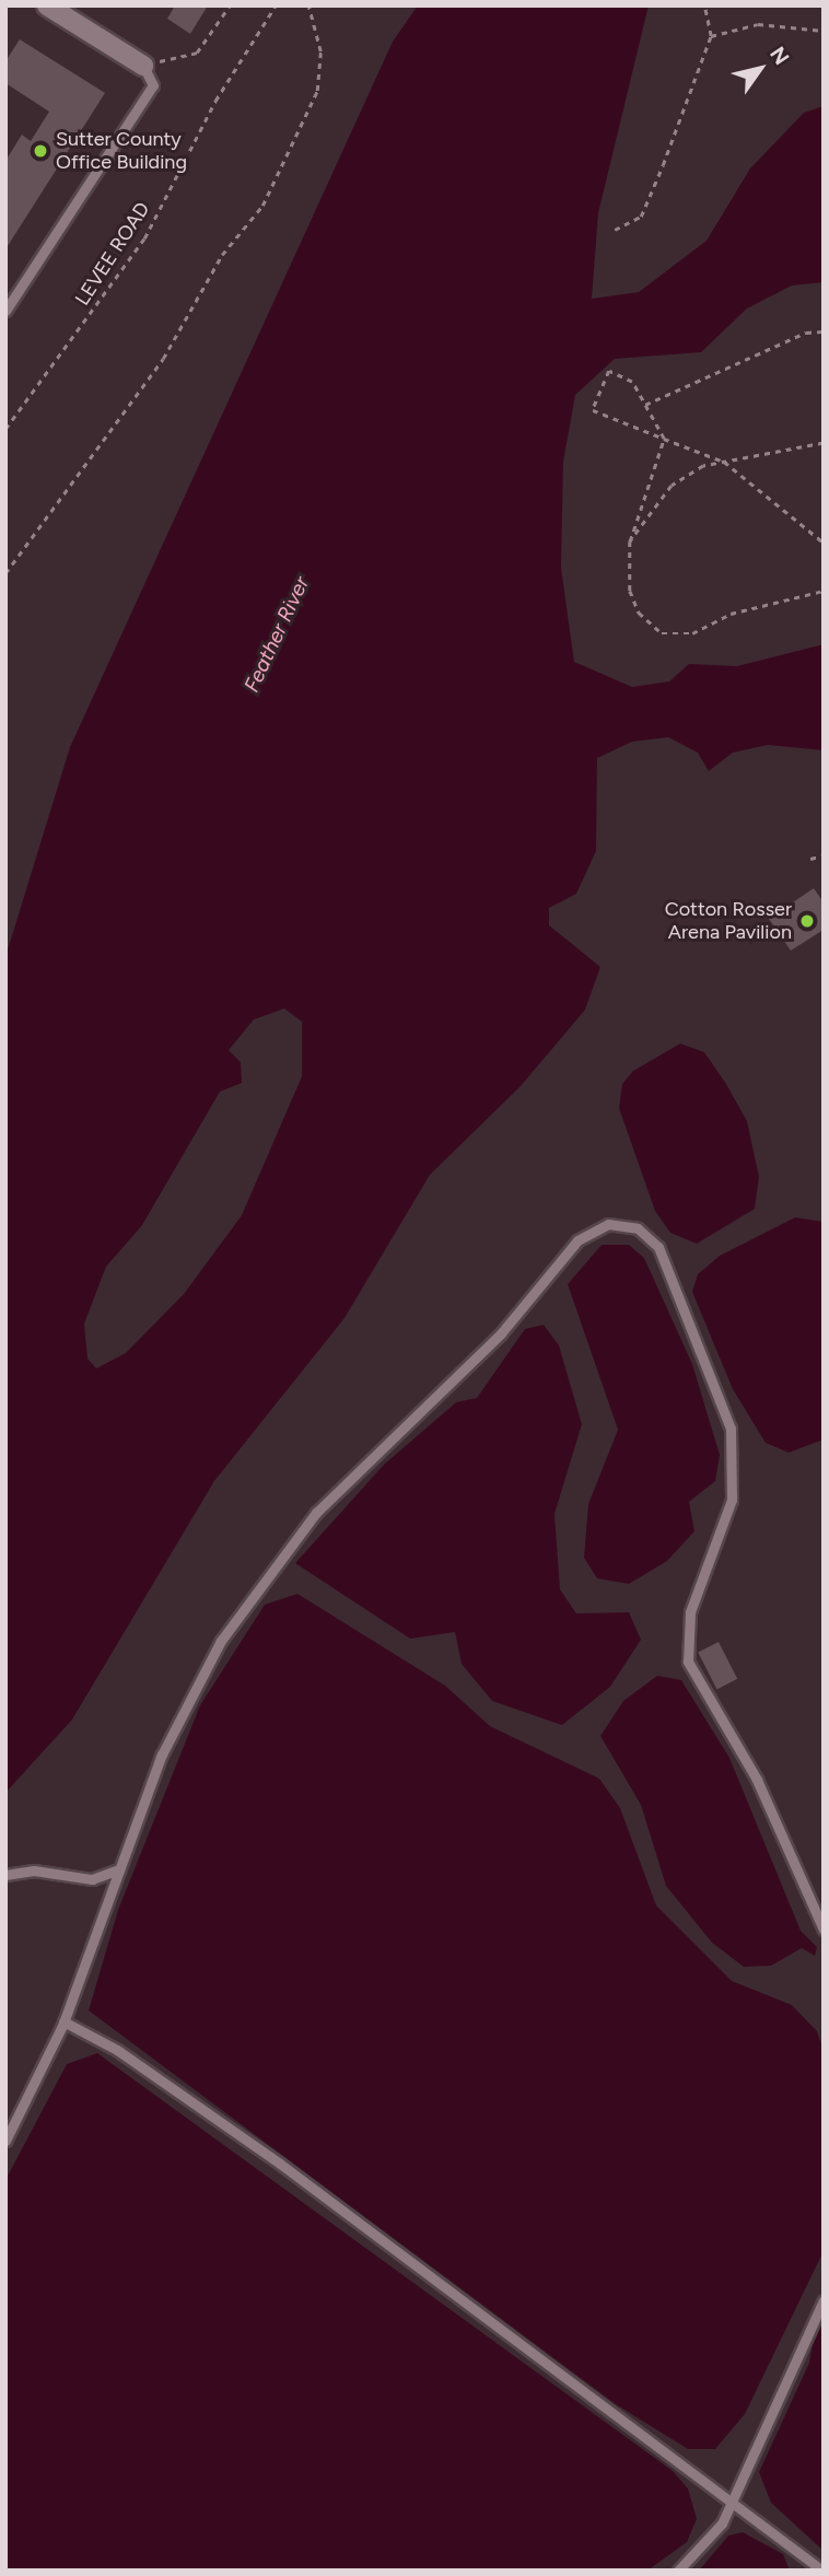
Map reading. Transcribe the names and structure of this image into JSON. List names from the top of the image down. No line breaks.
{"streets":{"path":["LEVEE ROAD"]},"water":["Feather River"],"places":["Sutter County Office Building","Cotton Rosser Arena Pavilion"],"north":"top right"}
